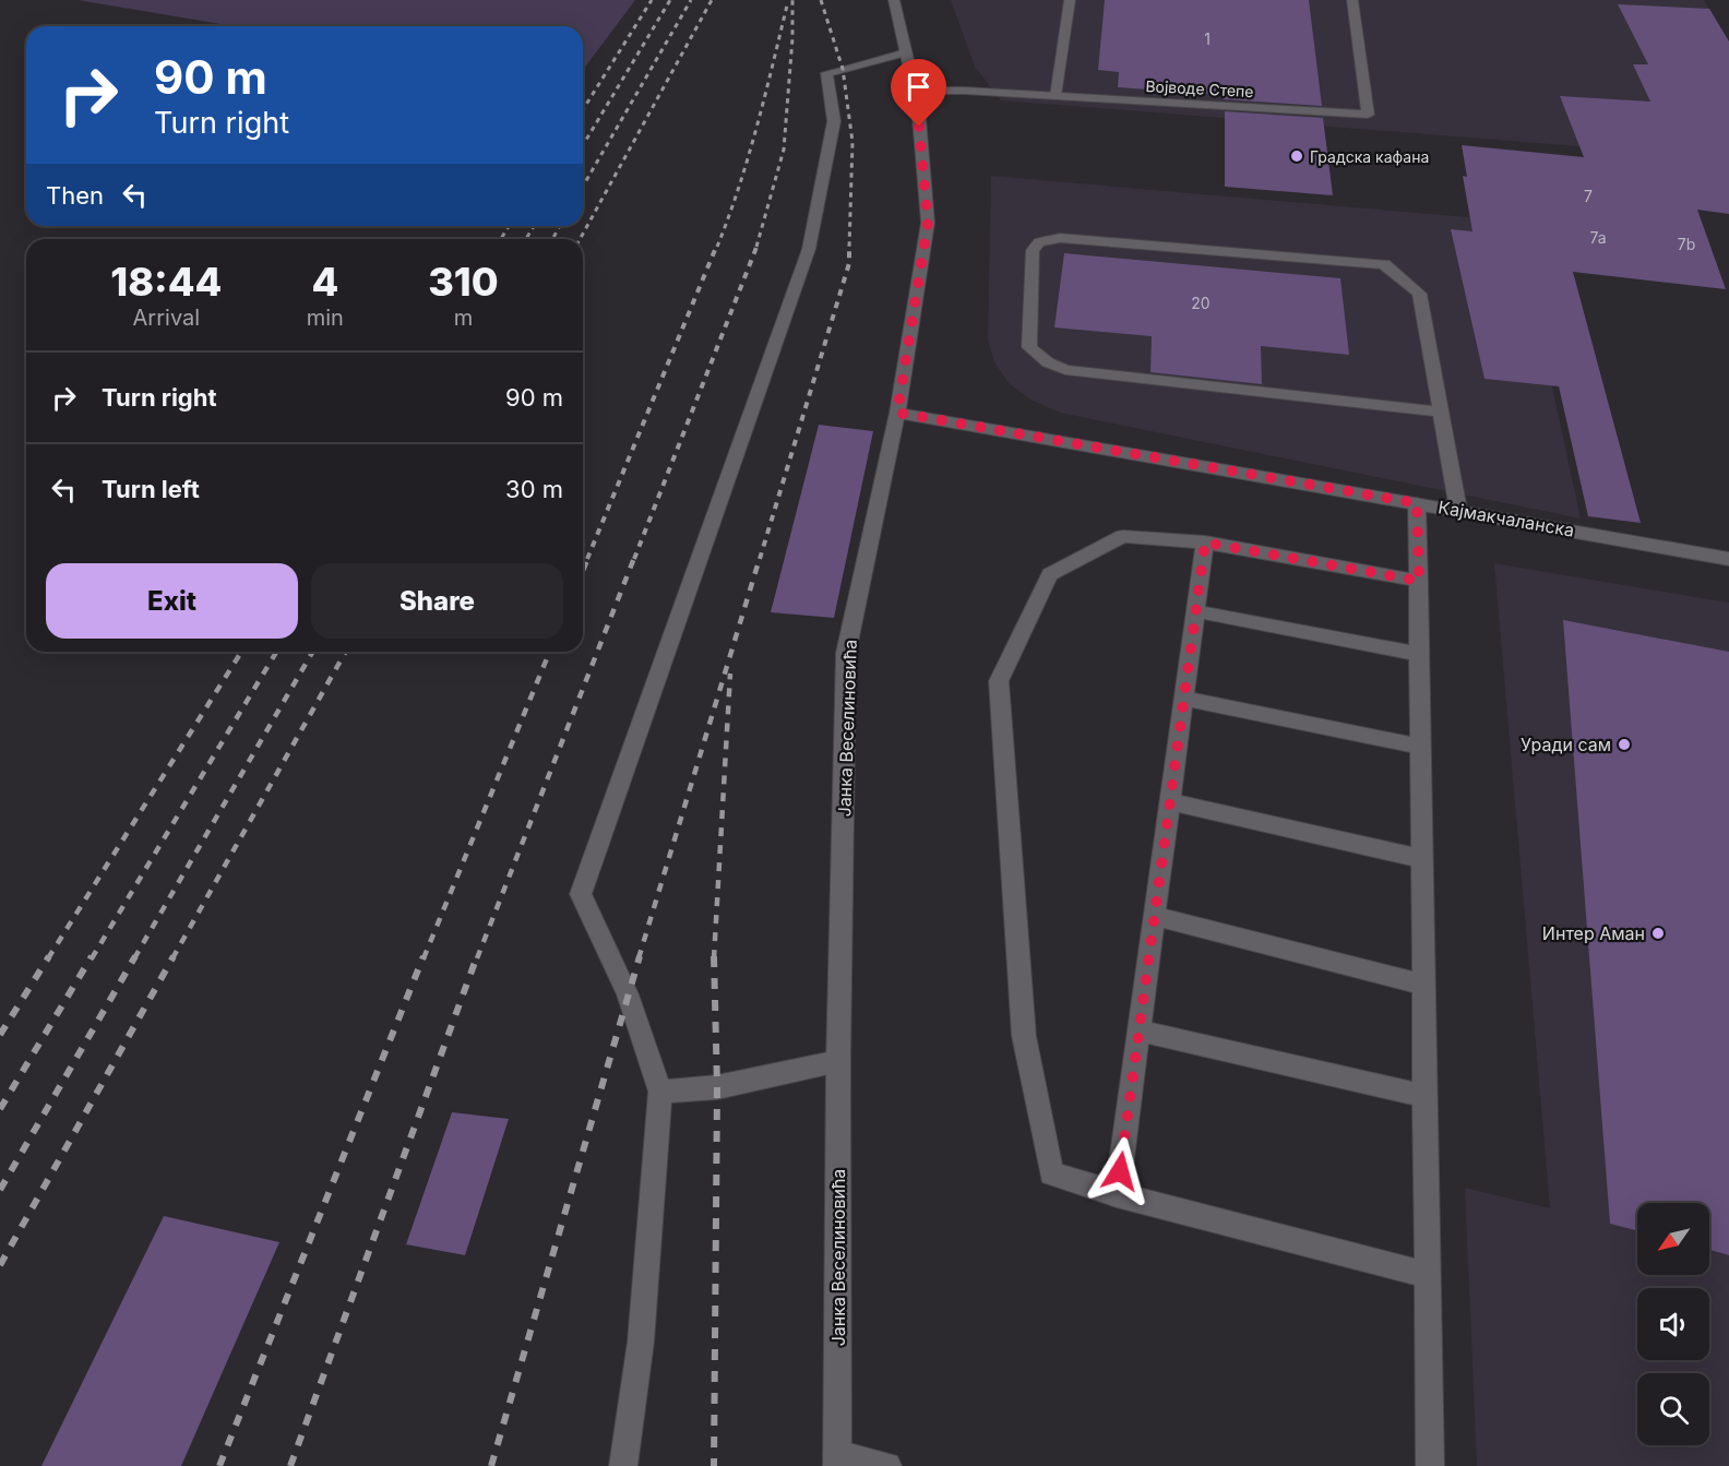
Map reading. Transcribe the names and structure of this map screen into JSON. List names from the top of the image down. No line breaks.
{"streets":{"main road":["Војводе Степе","Кајмакчаланска","Јанка Веселиновића"]},"crossings":[["Војводе Степе","Јанка Веселиновића"],["Кајмакчаланска","Јанка Веселиновића"]],"places":["Градска кафана","Уради сам","Интер Аман"],"house_numbers":["1","7","7a","7b","20"],"north":"bottom left","page":{"turn":["90 m","Turn right"],"then":"Then","eta":["18:44","Arrival","4","min","310","m"],"list":[{"name":"Turn right","value":"90 m"},{"name":"Turn left","value":"30 m"}],"buttons":["Exit","Share"]}}
